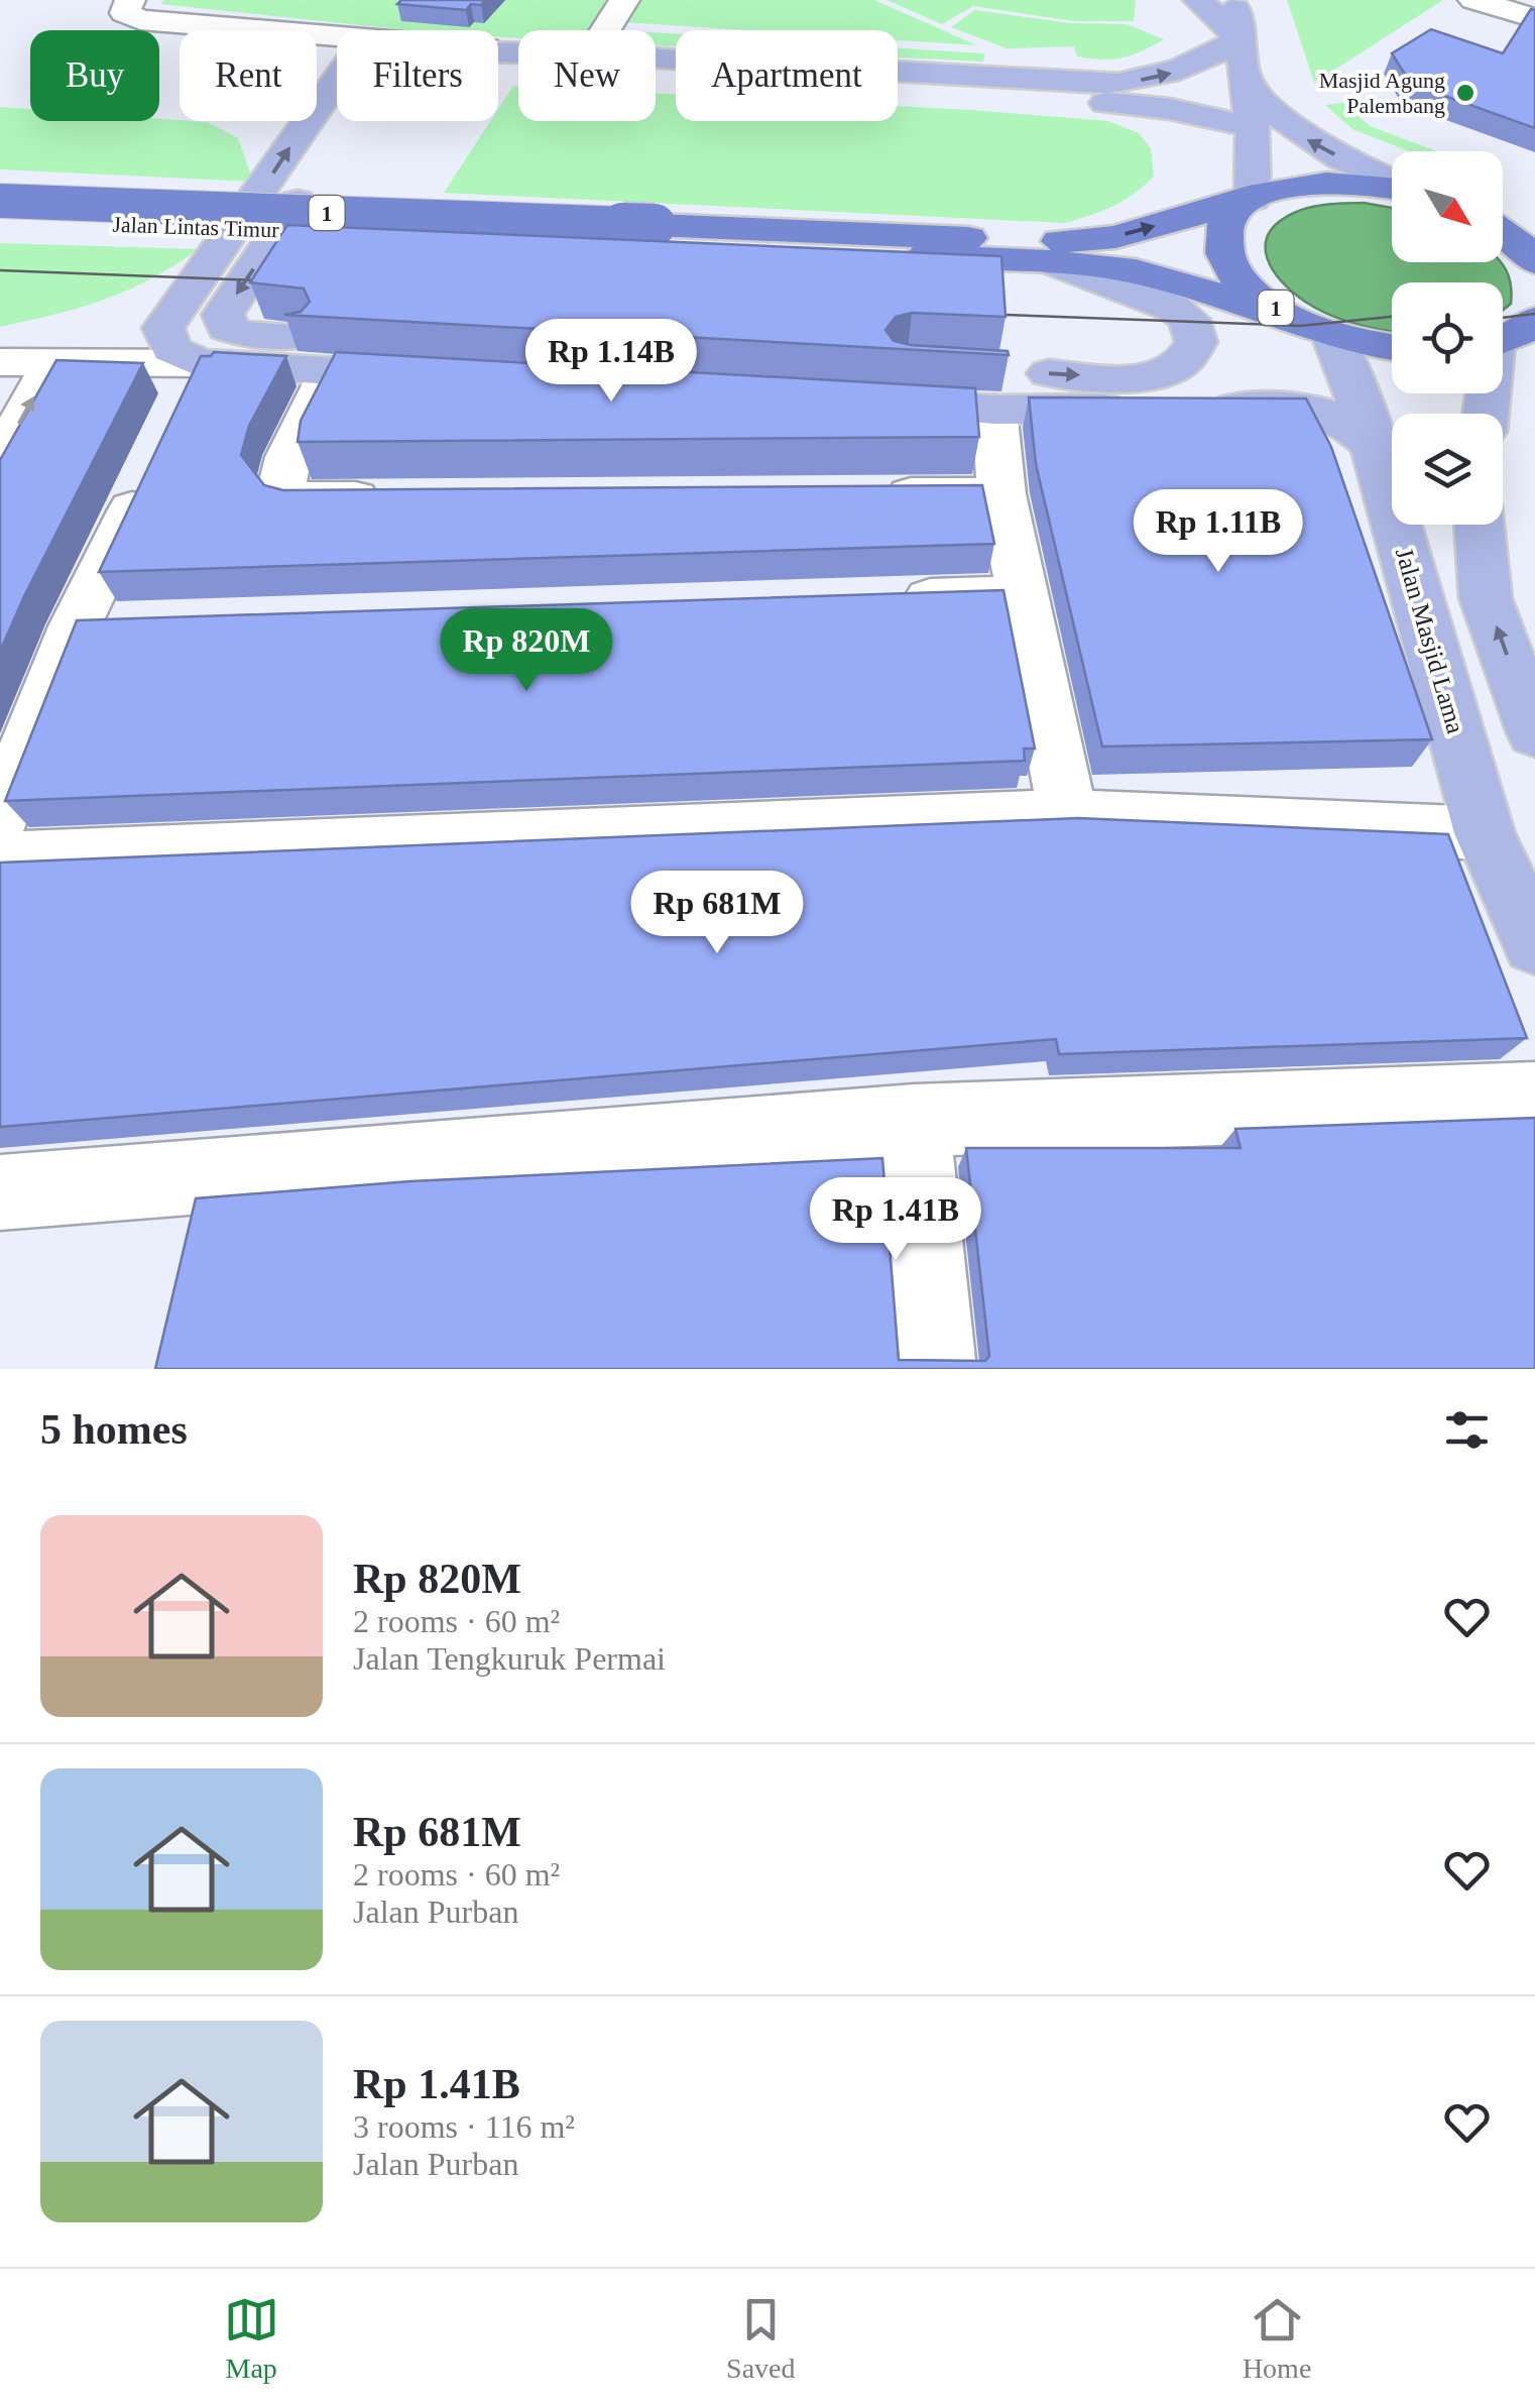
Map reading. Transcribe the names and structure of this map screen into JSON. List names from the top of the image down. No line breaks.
{"streets":{"highway":["1","Jalan Lintas Timur"],"main road":["Jalan Masjid Lama"]},"crossings":[["1","Jalan Lintas Timur"],["1","Jalan Masjid Lama"]],"places":["Masjid Agung Palembang"],"north":"bottom right","page":{"chip":["Buy","Rent","Filters","New","Apartment"],"price":["Rp 1.14B","Rp 1.11B","Rp 820M","Rp 681M","Rp 1.41B"],"heading":"5 homes","list":[{"name":"Rp 820M","note":"2 rooms · 60 m² · Jalan Tengkuruk Permai"},{"name":"Rp 681M","note":"2 rooms · 60 m² · Jalan Purban"},{"name":"Rp 1.41B","note":"3 rooms · 116 m² · Jalan Purban"}],"tabs":["Map","Saved","Home"]}}
